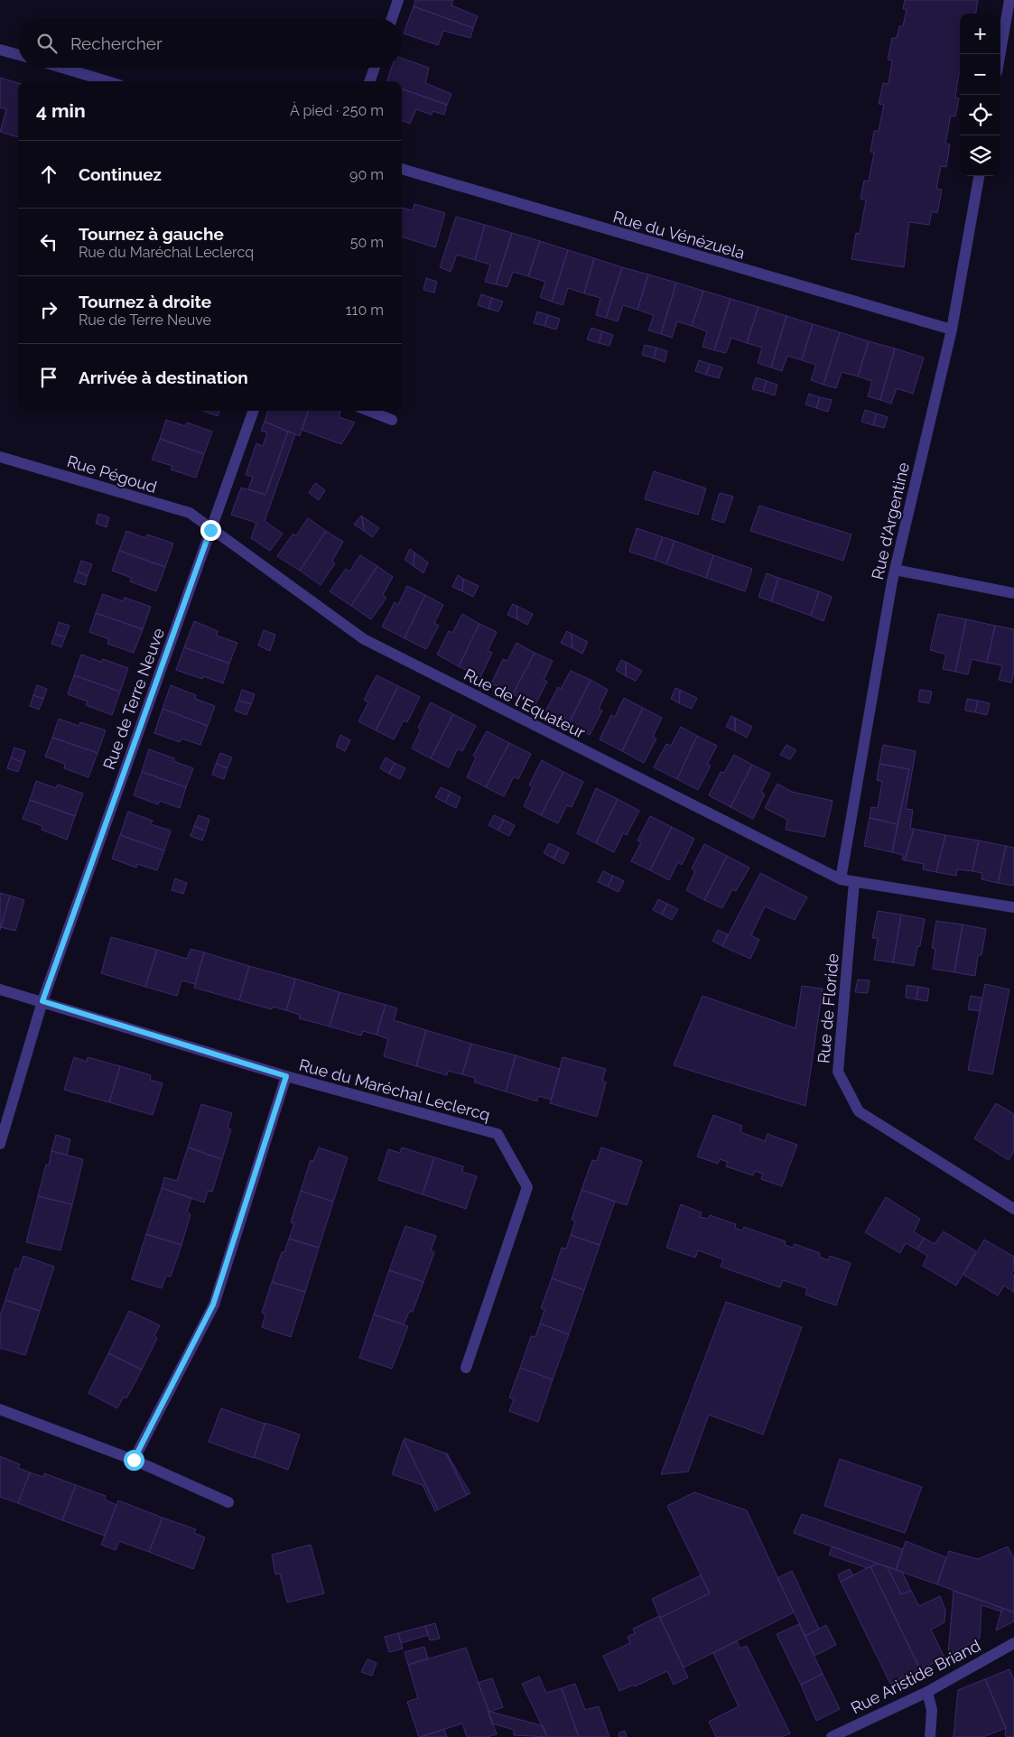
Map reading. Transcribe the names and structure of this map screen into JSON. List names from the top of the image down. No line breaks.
{"streets":{"street":["Rue du Vénézuela","Rue Pégoud","Rue d'Argentine","Rue de Terre Neuve","Rue de l'Equateur","Rue de Floride","Rue du Maréchal Leclercq","Rue Aristide Briand"]},"crossings":[["Rue du Vénézuela","Rue d'Argentine"],["Rue Pégoud","Rue de Terre Neuve"],["Rue Pégoud","Rue de l'Equateur"],["Rue d'Argentine","Rue de l'Equateur"],["Rue de Terre Neuve","Rue de l'Equateur"],["Rue de Terre Neuve","Rue du Maréchal Leclercq"],["Rue de l'Equateur","Rue de Floride"]],"page":{"map_buttons":["+","−"],"search":"Rechercher","heading":["4 min","À pied · 250 m"],"list":[["Continuez","90 m"],["Tournez à gauche","Rue du Maréchal Leclercq","50 m"],["Tournez à droite","Rue de Terre Neuve","110 m"],"Arrivée à destination"]}}
